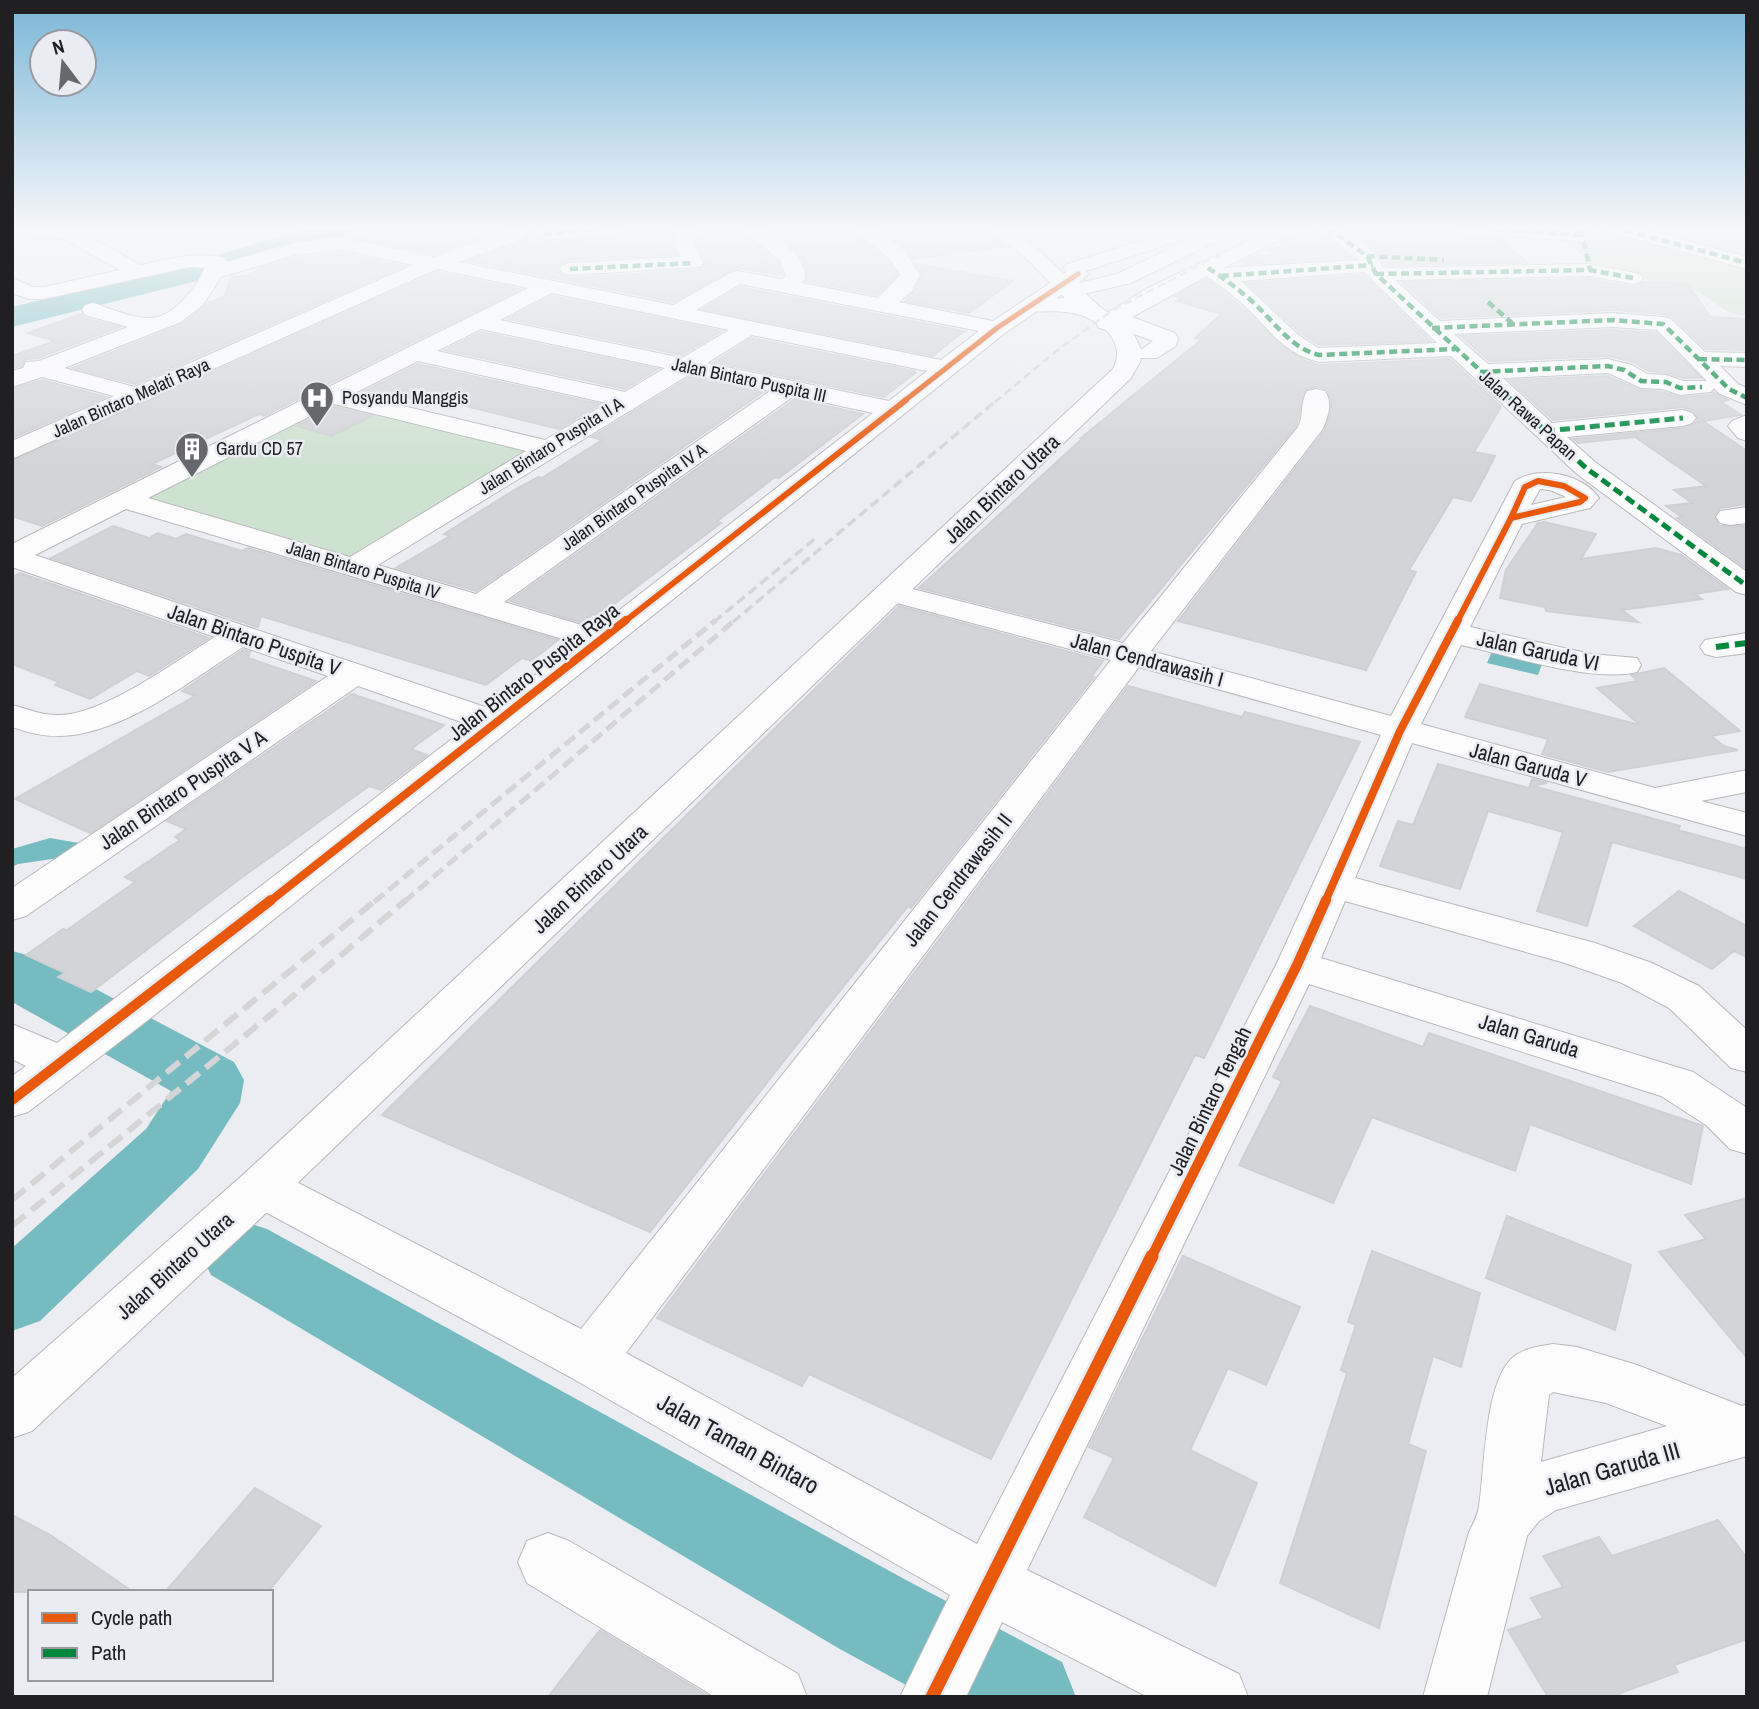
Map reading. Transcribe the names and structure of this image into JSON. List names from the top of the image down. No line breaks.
{"streets":{"street":["Jalan Bintaro Puspita III","Jalan Bintaro Melati Raya","Jalan Rawa Papan","Jalan Bintaro Puspita II A","Jalan Bintaro Utara","Jalan Bintaro Puspita IV A","Jalan Bintaro Puspita IV","Jalan Bintaro Puspita V","Jalan Garuda VI","Jalan Cendrawasih I","Jalan Bintaro Puspita Raya","Jalan Garuda V","Jalan Bintaro Puspita V A","Jalan Cendrawasih II","Jalan Garuda","Jalan Bintaro Tengah","Jalan Taman Bintaro","Jalan Garuda III"]},"crossings":[["Jalan Bintaro Puspita III","Jalan Bintaro Puspita II A"],["Jalan Bintaro Puspita III","Jalan Bintaro Puspita IV A"],["Jalan Bintaro Puspita III","Jalan Bintaro Puspita Raya"],["Jalan Bintaro Puspita II A","Jalan Bintaro Puspita IV"],["Jalan Bintaro Utara","Jalan Cendrawasih I"],["Jalan Bintaro Utara","Jalan Taman Bintaro"],["Jalan Bintaro Puspita IV A","Jalan Bintaro Puspita IV"],["Jalan Bintaro Puspita IV","Jalan Bintaro Puspita Raya"],["Jalan Bintaro Puspita V","Jalan Bintaro Puspita Raya"],["Jalan Bintaro Puspita V","Jalan Bintaro Puspita V A"],["Jalan Garuda VI","Jalan Bintaro Tengah"],["Jalan Cendrawasih I","Jalan Garuda V"],["Jalan Cendrawasih I","Jalan Cendrawasih II"],["Jalan Cendrawasih I","Jalan Bintaro Tengah"],["Jalan Garuda V","Jalan Bintaro Tengah"],["Jalan Cendrawasih II","Jalan Taman Bintaro"],["Jalan Garuda","Jalan Bintaro Tengah"],["Jalan Bintaro Tengah","Jalan Taman Bintaro"]],"places":{"hospital":["Posyandu Manggis"],"building":["Gardu CD 57"]},"legend":["Cycle path","Path"],"north":"top"}
